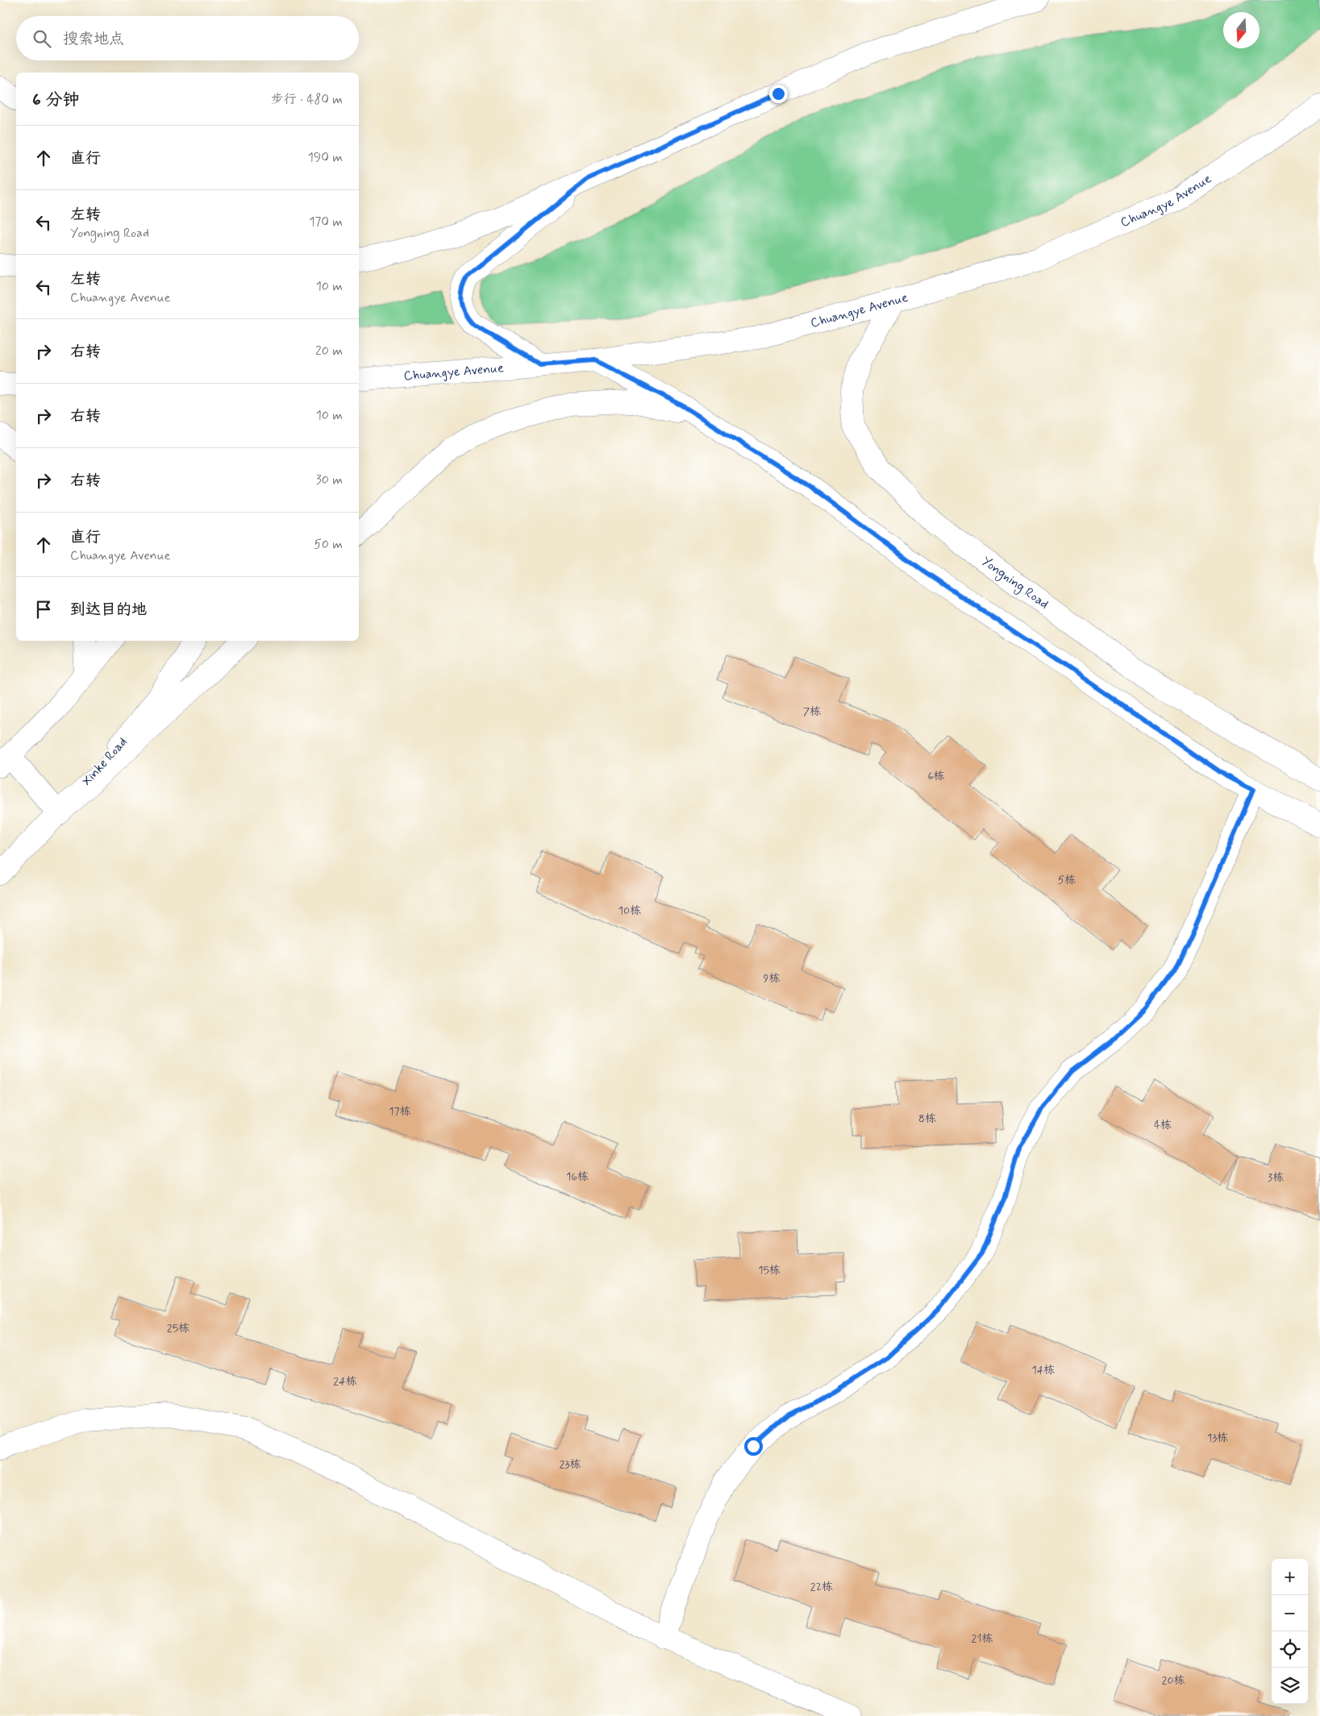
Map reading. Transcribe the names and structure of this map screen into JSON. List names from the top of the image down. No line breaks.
{"streets":{"main road":["Chuangye Avenue","Yongning Road","Xinke Road"]},"crossings":[["Chuangye Avenue","Yongning Road"]],"house_numbers":["7栋","6栋","5栋","10栋","9栋","17栋","8栋","4栋","16栋","3栋","15栋","25栋","14栋","24栋","13栋","23栋","22栋","21栋","20栋"],"north":"bottom","page":{"search":"搜索地点","heading":["6 分钟","步行 · 480 m"],"list":[["直行","190 m"],["左转","Yongning Road","170 m"],["左转","Chuangye Avenue","10 m"],["右转","20 m"],["右转","10 m"],["右转","30 m"],["直行","Chuangye Avenue","50 m"],"到达目的地"],"map_buttons":["+","−"]}}
